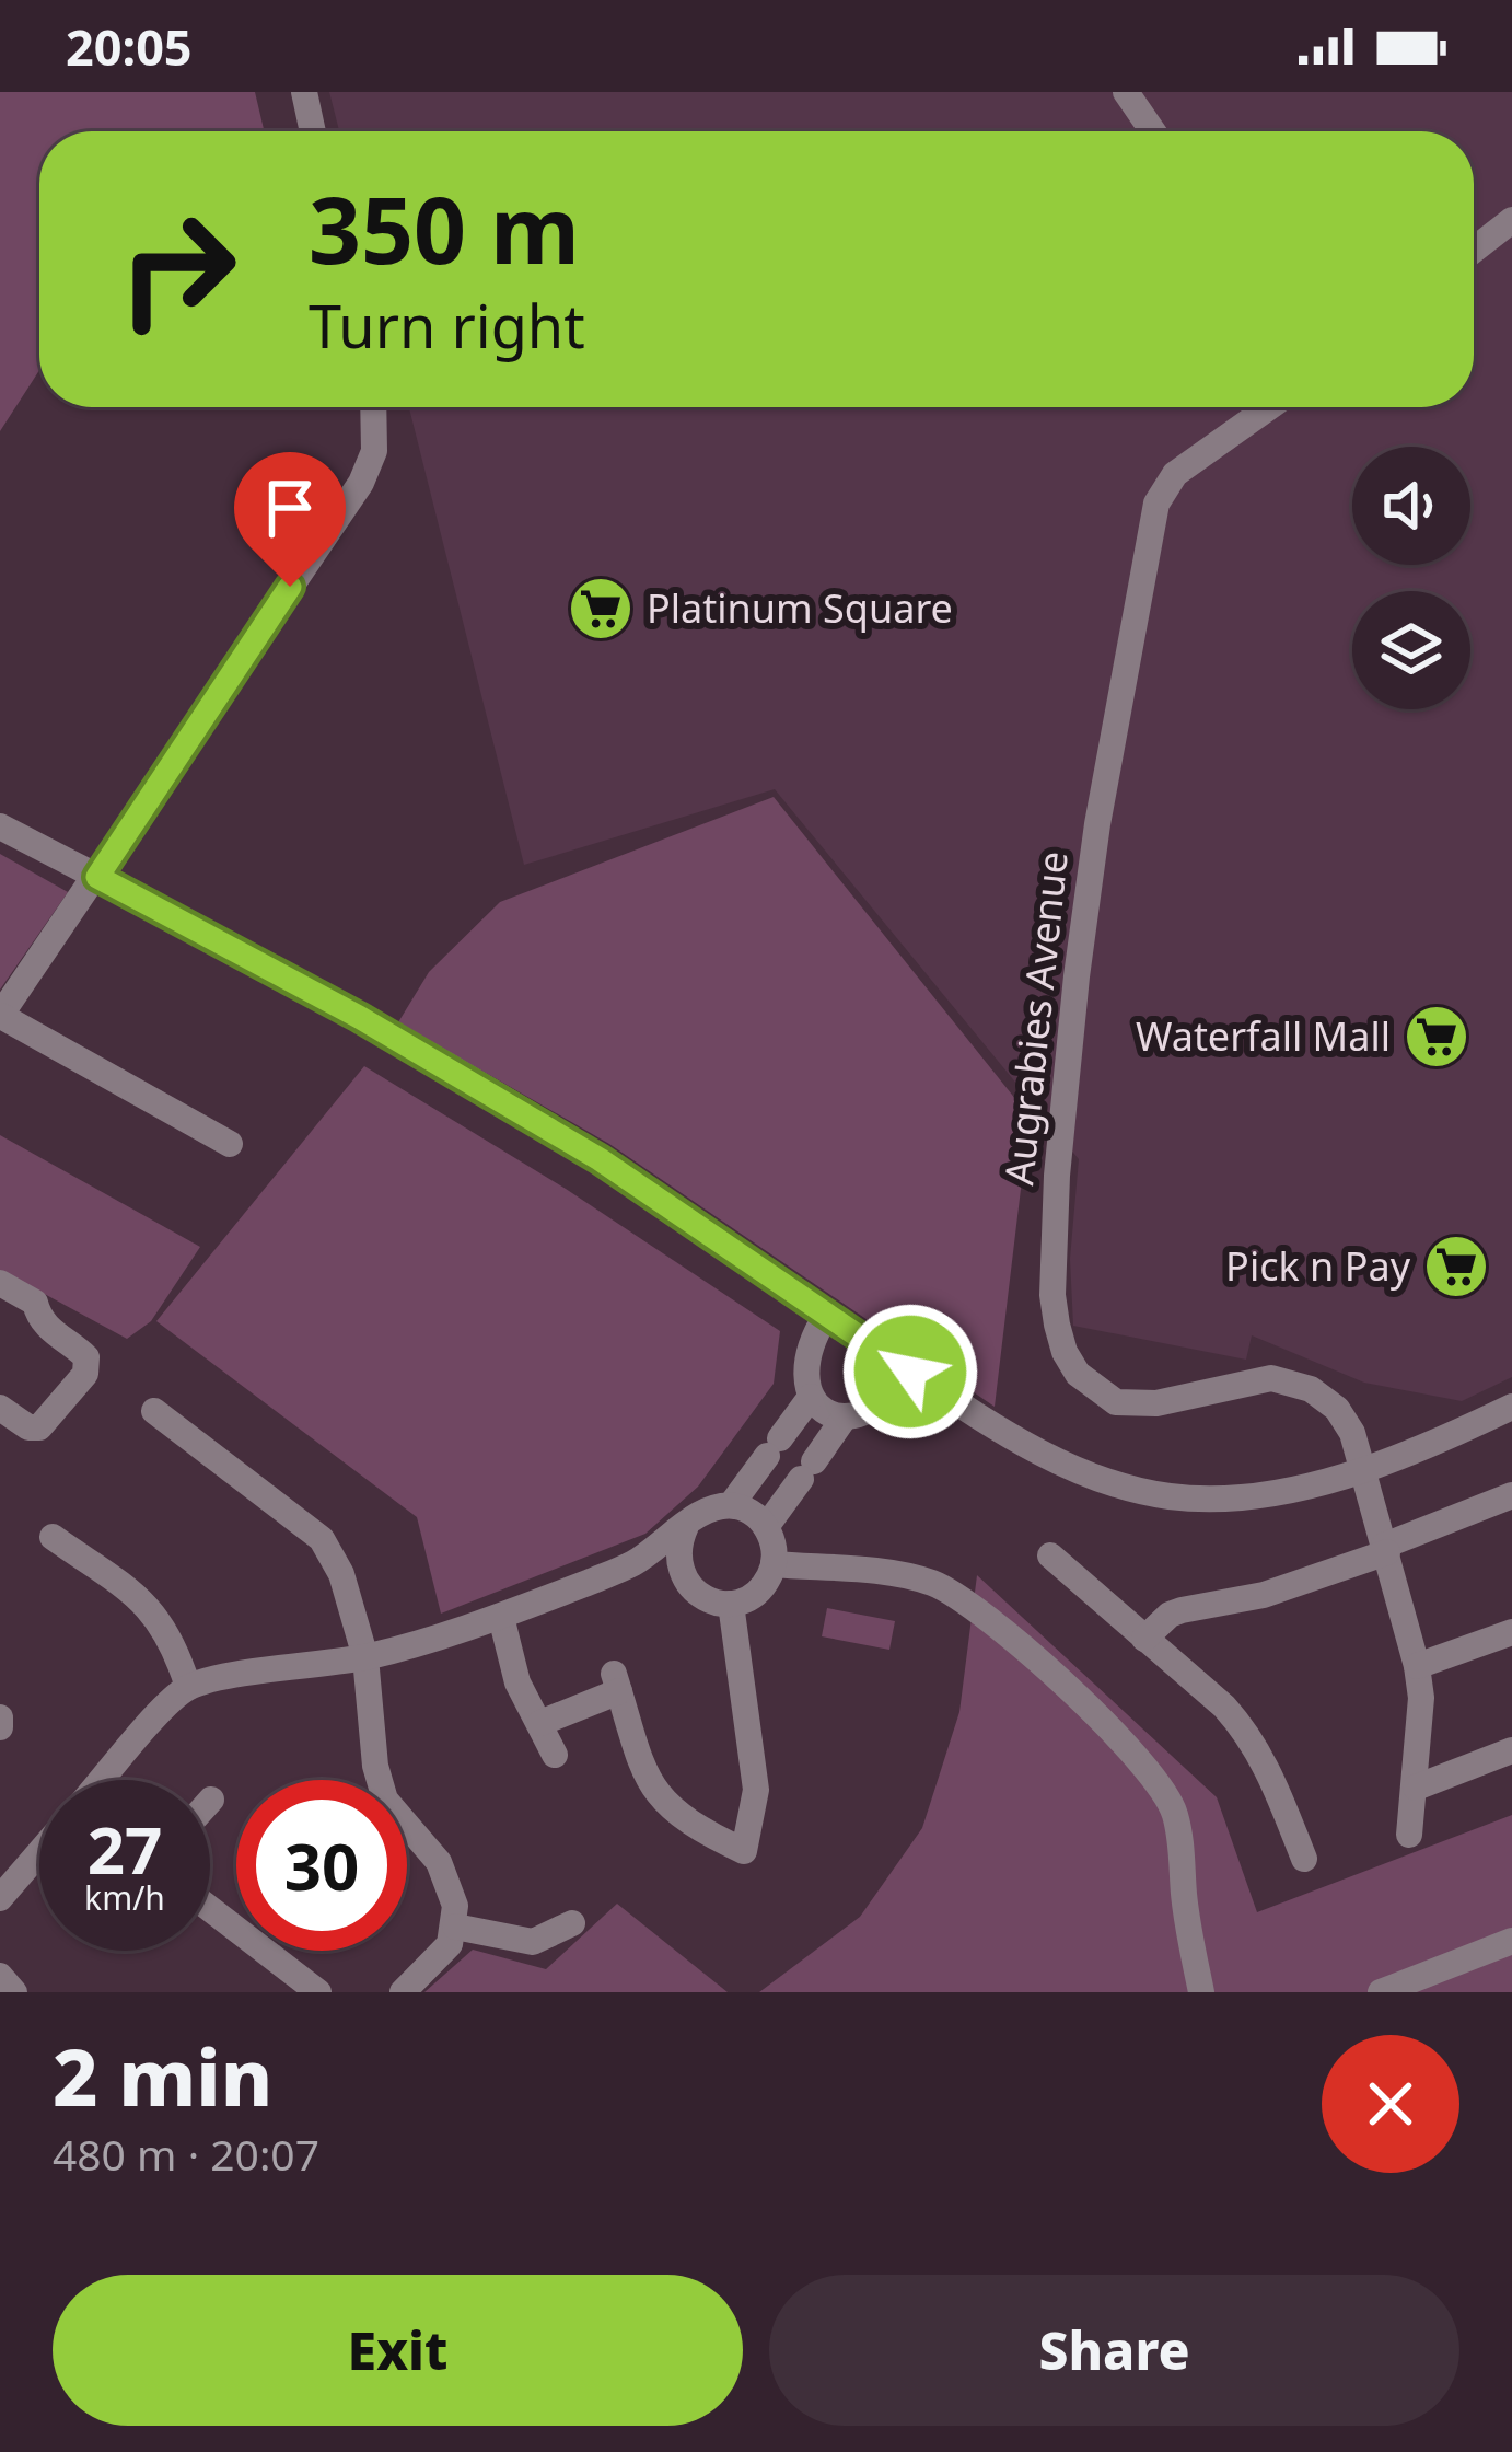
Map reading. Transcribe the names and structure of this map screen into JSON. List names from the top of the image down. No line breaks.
{"streets":{"street":["Augrabies Avenue"]},"places":{"supermarket":["Platinum Square","Waterfall Mall","Pick n Pay"]},"page":{"status":"20:05","turn":["350 m","Turn right"],"speed":"27 km/h","limit":"30","heading":["2 min","480 m · 20:07"],"buttons":["Exit","Share"]}}
